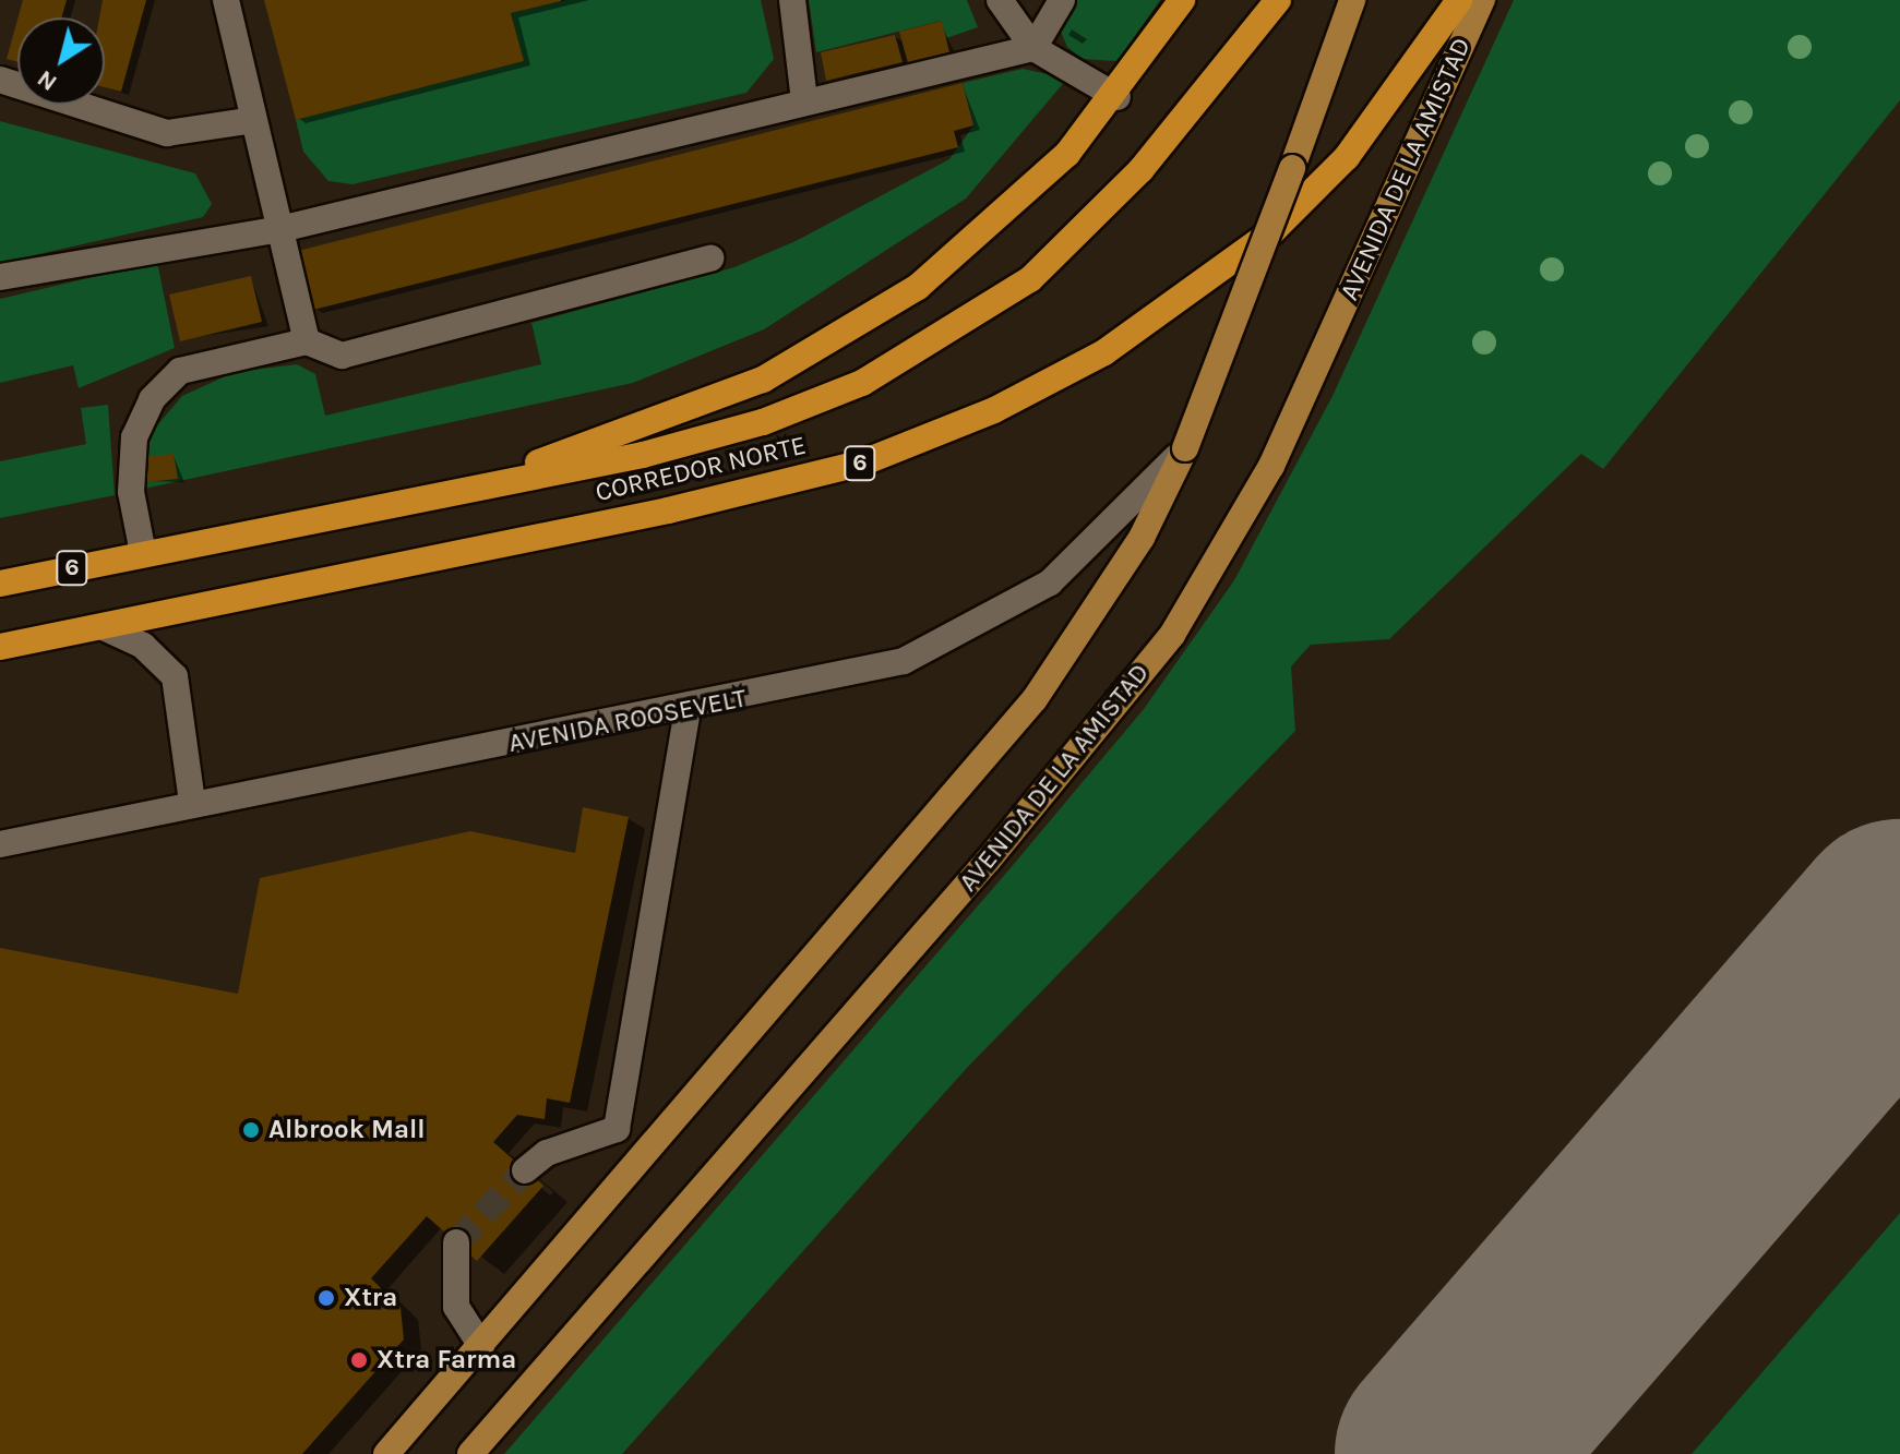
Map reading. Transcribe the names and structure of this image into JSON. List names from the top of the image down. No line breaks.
{"streets":{"highway":["6","CORREDOR NORTE"],"main road":["AVENIDA DE LA AMISTAD"],"lane":["AVENIDA ROOSEVELT"]},"places":["Albrook Mall","Xtra","Xtra Farma"],"north":"bottom left"}
